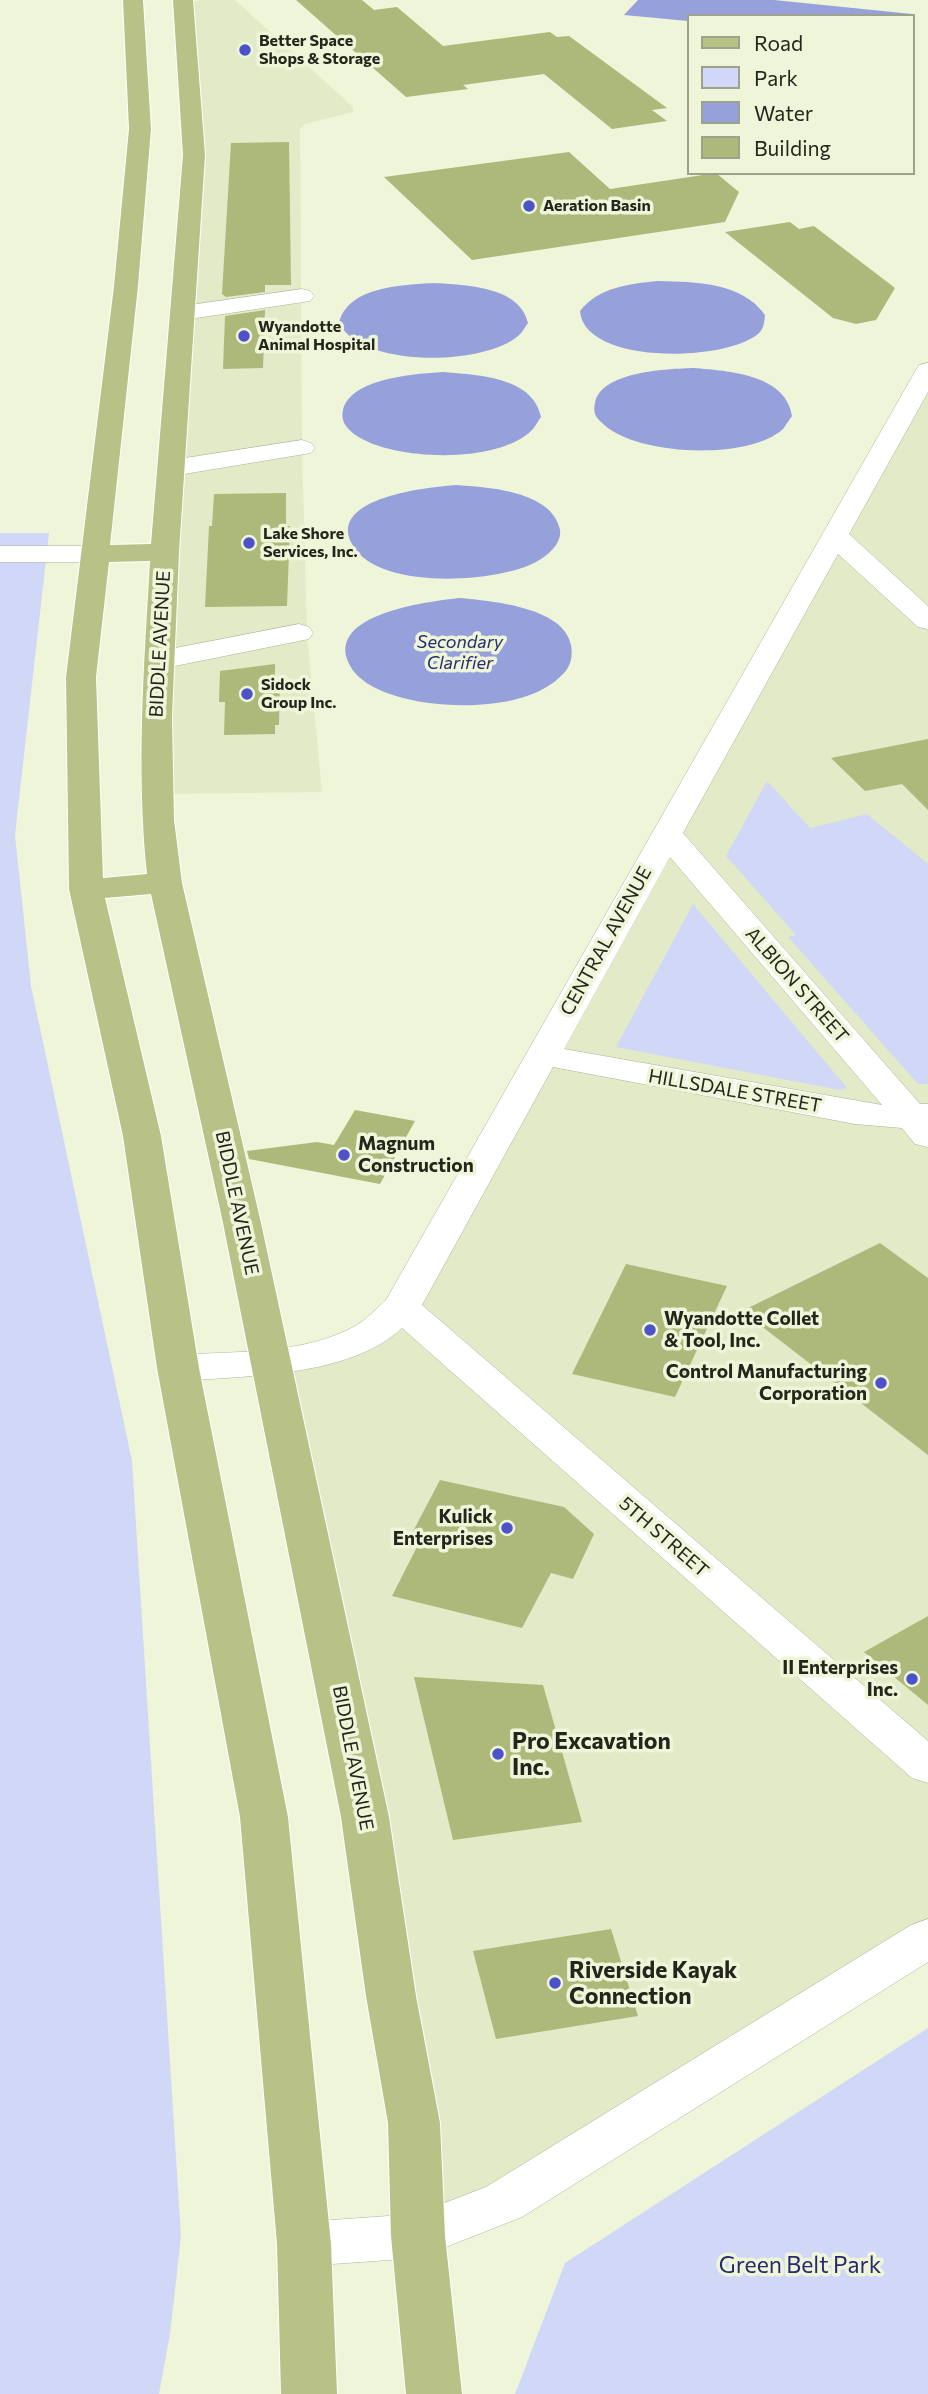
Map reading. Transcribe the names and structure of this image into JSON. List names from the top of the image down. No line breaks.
{"streets":{"main road":["BIDDLE AVENUE"],"street":["CENTRAL AVENUE","ALBION STREET","HILLSDALE STREET","5TH STREET"]},"crossings":[["BIDDLE AVENUE","CENTRAL AVENUE"],["CENTRAL AVENUE","ALBION STREET"],["CENTRAL AVENUE","HILLSDALE STREET"],["CENTRAL AVENUE","5TH STREET"],["ALBION STREET","HILLSDALE STREET"]],"water":["Secondary Clarifier"],"parks":["Green Belt Park"],"places":["Better Space Shops & Storage","Aeration Basin","Wyandotte Animal Hospital","Lake Shore Services, Inc.","Sidock Group Inc.","Magnum Construction","Wyandotte Collet & Tool, Inc.","Control Manufacturing Corporation","Kulick Enterprises","II Enterprises Inc.","Pro Excavation Inc.","Riverside Kayak Connection"],"legend":["Road","Park","Water","Building"]}
